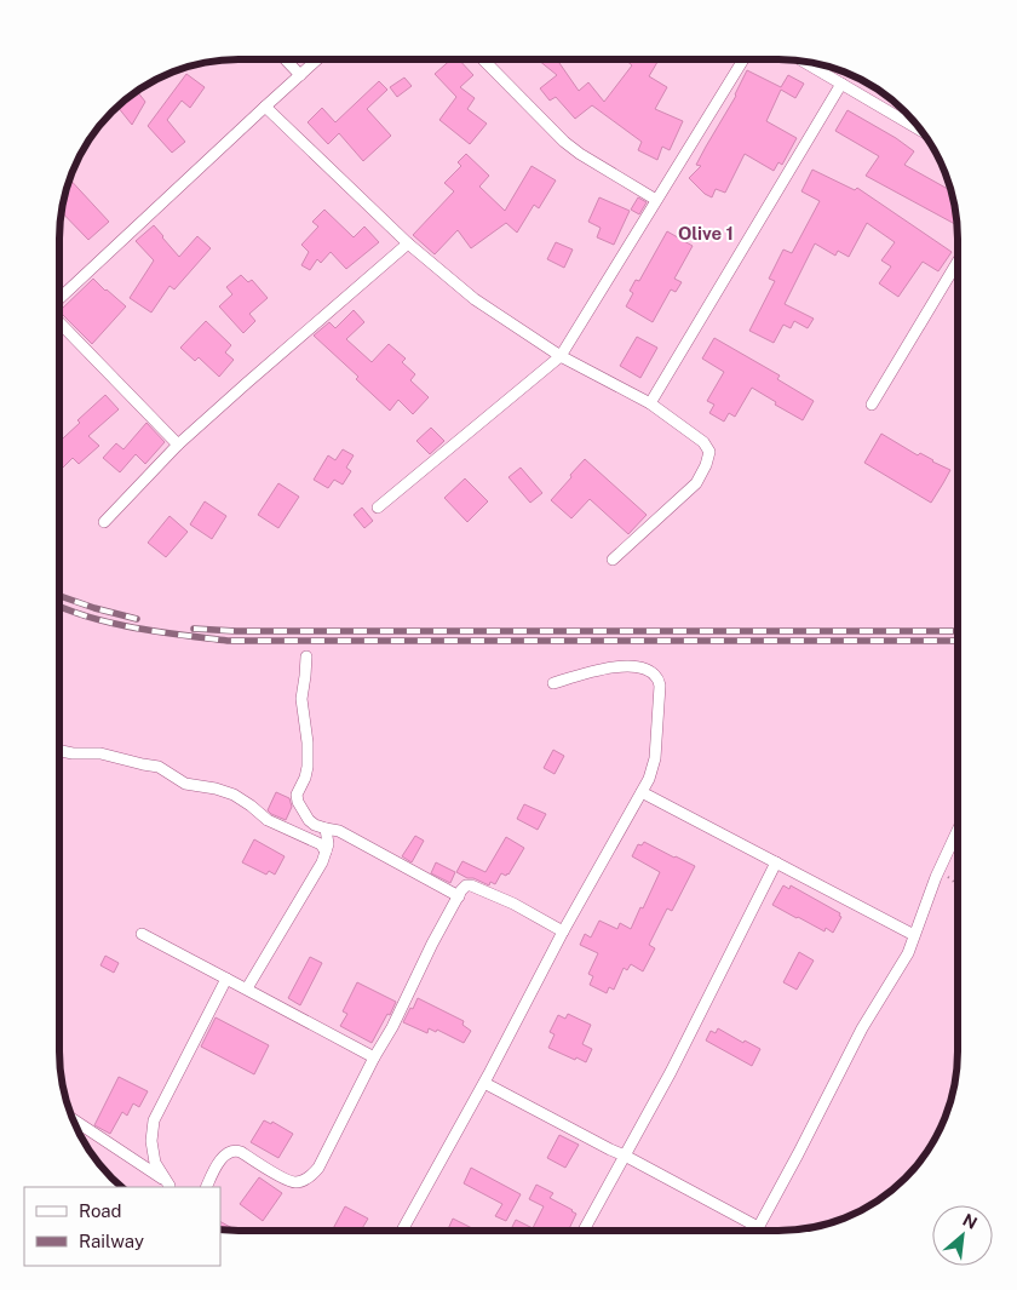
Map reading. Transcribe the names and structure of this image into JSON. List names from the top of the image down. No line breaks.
{"districts":["Olive 1"],"legend":["Road","Railway"],"north":"top right"}
